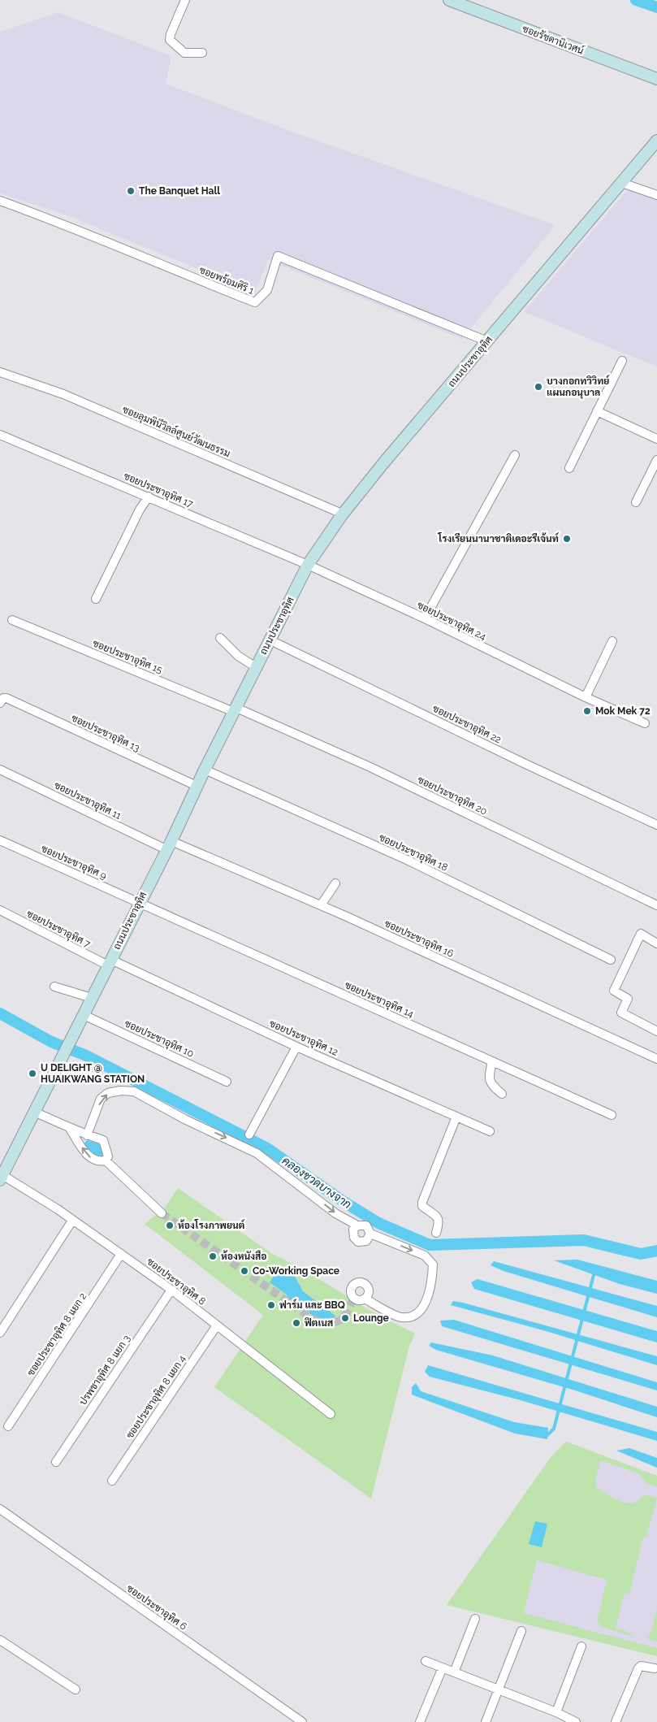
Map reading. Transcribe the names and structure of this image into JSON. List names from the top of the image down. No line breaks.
{"streets":{"main road":["ซอยรัชดานิเวศน์","ถนนประชาอุทิศ"],"street":["ซอยพร้อมศิริ 1","ซอยลุมพินีวิลล์ศูนย์วัฒนธรรม","ซอยประชาอุทิศ 17","ซอยประชาอุทิศ 24","ซอยประชาอุทิศ 15","ซอยประชาอุทิศ 22","ซอยประชาอุทิศ 13","ซอยประชาอุทิศ 20","ซอยประชาอุทิศ 11","ซอยประชาอุทิศ 18","ซอยประชาอุทิศ 9","ซอยประชาอุทิศ 7","ซอยประชาอุทิศ 16","ซอยประชาอุทิศ 14","ซอยประชาอุทิศ 12","ซอยประชาอุทิศ 10","ซอยประชาอุทิศ 8","ซอยประชาอุทิศ 8 แยก 2","ปรพชาอุทิศ 8 แยก 3","ซอยประชาอุทิศ 8 แยก 4","ซอยประชาอุทิศ 6"]},"crossings":[["ซอยพร้อมศิริ 1","ถนนประชาอุทิศ"],["ถนนประชาอุทิศ","ซอยลุมพินีวิลล์ศูนย์วัฒนธรรม"],["ถนนประชาอุทิศ","ซอยประชาอุทิศ 17"],["ถนนประชาอุทิศ","ซอยประชาอุทิศ 24"],["ถนนประชาอุทิศ","ซอยประชาอุทิศ 15"],["ถนนประชาอุทิศ","ซอยประชาอุทิศ 22"],["ถนนประชาอุทิศ","ซอยประชาอุทิศ 13"],["ถนนประชาอุทิศ","ซอยประชาอุทิศ 20"],["ถนนประชาอุทิศ","ซอยประชาอุทิศ 11"],["ถนนประชาอุทิศ","ซอยประชาอุทิศ 18"],["ถนนประชาอุทิศ","ซอยประชาอุทิศ 9"],["ถนนประชาอุทิศ","ซอยประชาอุทิศ 7"],["ถนนประชาอุทิศ","ซอยประชาอุทิศ 16"],["ถนนประชาอุทิศ","ซอยประชาอุทิศ 14"],["ถนนประชาอุทิศ","ซอยประชาอุทิศ 12"],["ถนนประชาอุทิศ","ซอยประชาอุทิศ 10"],["ถนนประชาอุทิศ","ซอยประชาอุทิศ 8"],["ซอยประชาอุทิศ 17","ซอยประชาอุทิศ 24"],["ซอยประชาอุทิศ 15","ซอยประชาอุทิศ 20"],["ซอยประชาอุทิศ 11","ซอยประชาอุทิศ 16"],["ซอยประชาอุทิศ 9","ซอยประชาอุทิศ 14"],["ซอยประชาอุทิศ 7","ซอยประชาอุทิศ 12"],["ซอยประชาอุทิศ 8","ซอยประชาอุทิศ 8 แยก 2"],["ซอยประชาอุทิศ 8","ปรพชาอุทิศ 8 แยก 3"],["ซอยประชาอุทิศ 8","ซอยประชาอุทิศ 8 แยก 4"]],"water":["คลองชวดบางจาก"],"places":["The Banquet Hall","บางกอกทวิวิทย์ แผนกอนุบาล","โรงเรียนนานาชาติเดอะรีเจ้นท์","Mok Mek 72","U DELIGHT @ HUAIKWANG STATION","ห้องโรงภาพยนต์","ห้องหนังสือ","Co-Working Space","ฟาร์ม และ BBQ","Lounge","ฟิตเนส"]}
